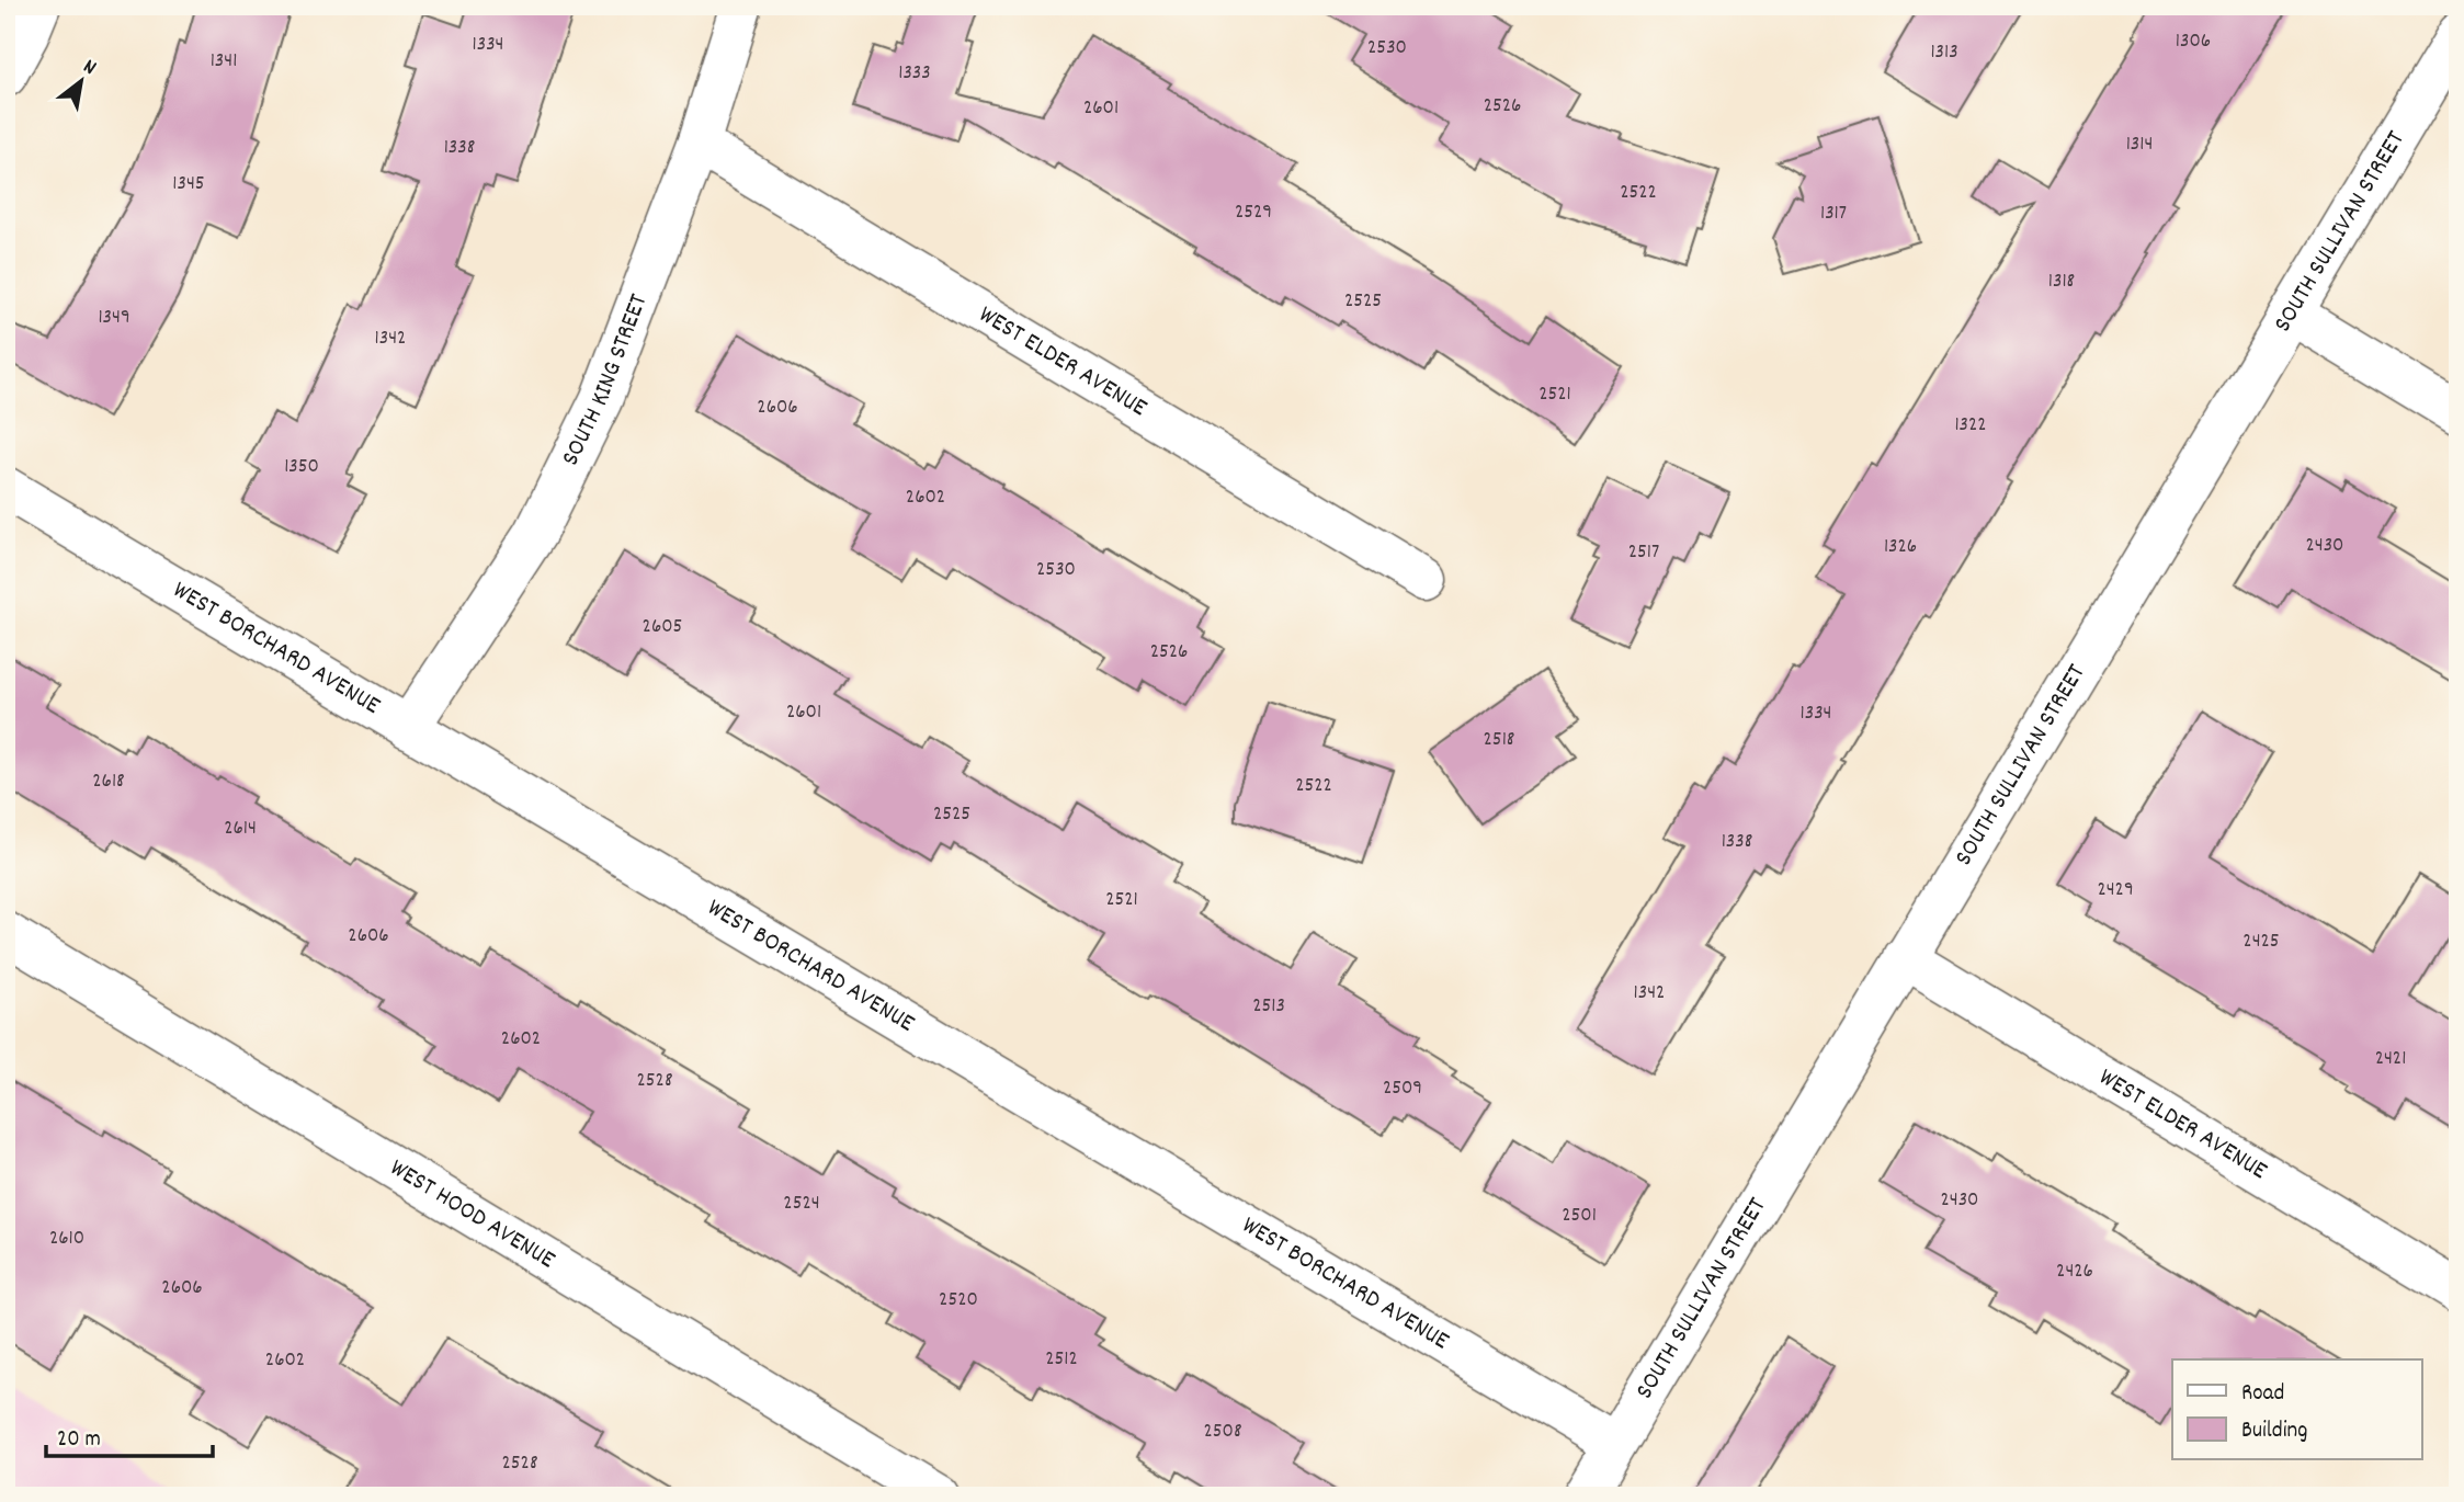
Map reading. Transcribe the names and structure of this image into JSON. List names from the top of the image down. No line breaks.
{"streets":{"street":["SOUTH SULLIVAN STREET","WEST ELDER AVENUE","SOUTH KING STREET","WEST BORCHARD AVENUE","WEST HOOD AVENUE"]},"crossings":[["SOUTH SULLIVAN STREET","WEST ELDER AVENUE"],["SOUTH SULLIVAN STREET","WEST BORCHARD AVENUE"],["WEST ELDER AVENUE","SOUTH KING STREET"],["SOUTH KING STREET","WEST BORCHARD AVENUE"]],"house_numbers":["1306","1334","2530","1313","1341","1333","2526","2601","1314","1338","1345","2522","2529","1317","1318","2525","1349","1342","2521","2606","1322","1350","2602","2430","1326","2517","2530","2605","2526","2601","1334","2518","2618","2522","2525","2614","1338","2429","2521","2606","2425","1342","2513","2602","2421","2528","2509","2430","2524","2501","2610","2426","2606","2520","2512","2602","2508","2528"],"legend":["Road","Building"],"scale_bar":"20 m","north":"top right"}
